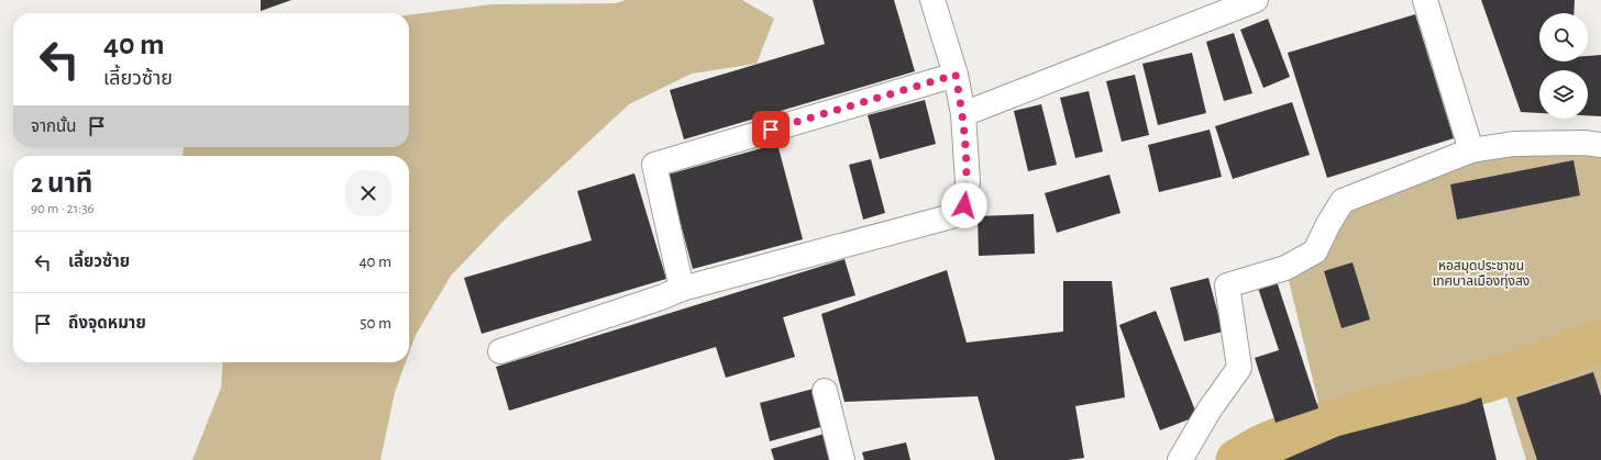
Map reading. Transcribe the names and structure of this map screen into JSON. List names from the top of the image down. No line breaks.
{"parks":["หอสมุดประชาชน เทศบาลเมืองทุ่งสง"],"page":{"turn":["40 m","เลี้ยวซ้าย"],"then":"จากนั้น","heading":["2 นาที","90 m · 21:36"],"list":[{"name":"เลี้ยวซ้าย","value":"40 m"},{"name":"ถึงจุดหมาย","value":"50 m"}]}}
